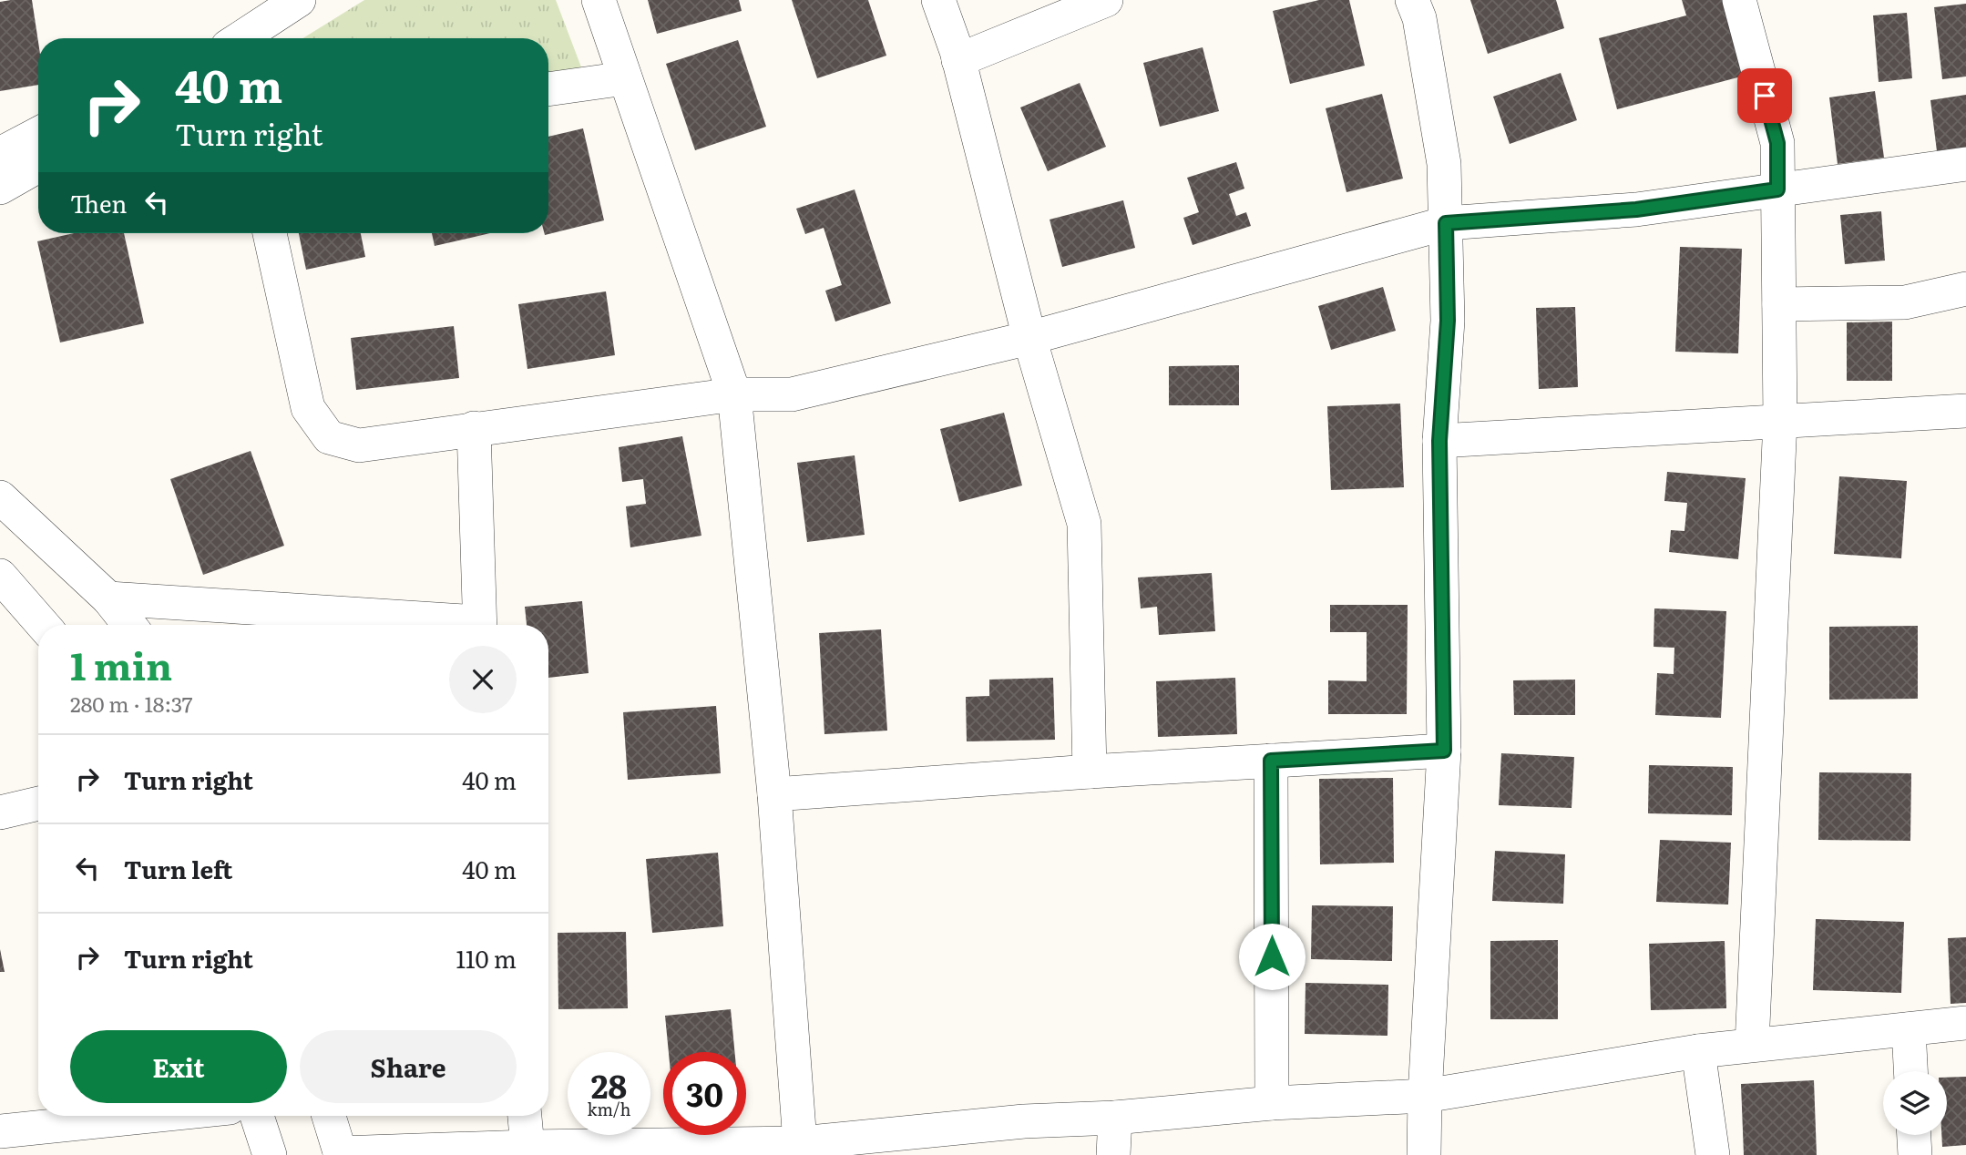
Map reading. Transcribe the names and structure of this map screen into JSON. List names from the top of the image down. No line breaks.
{"page":{"turn":["40 m","Turn right"],"then":"Then","heading":["1 min","280 m · 18:37"],"list":[{"name":"Turn right","value":"40 m"},{"name":"Turn left","value":"40 m"},{"name":"Turn right","value":"110 m"}],"buttons":["Exit","Share"],"speed":"28 km/h","limit":"30"}}
